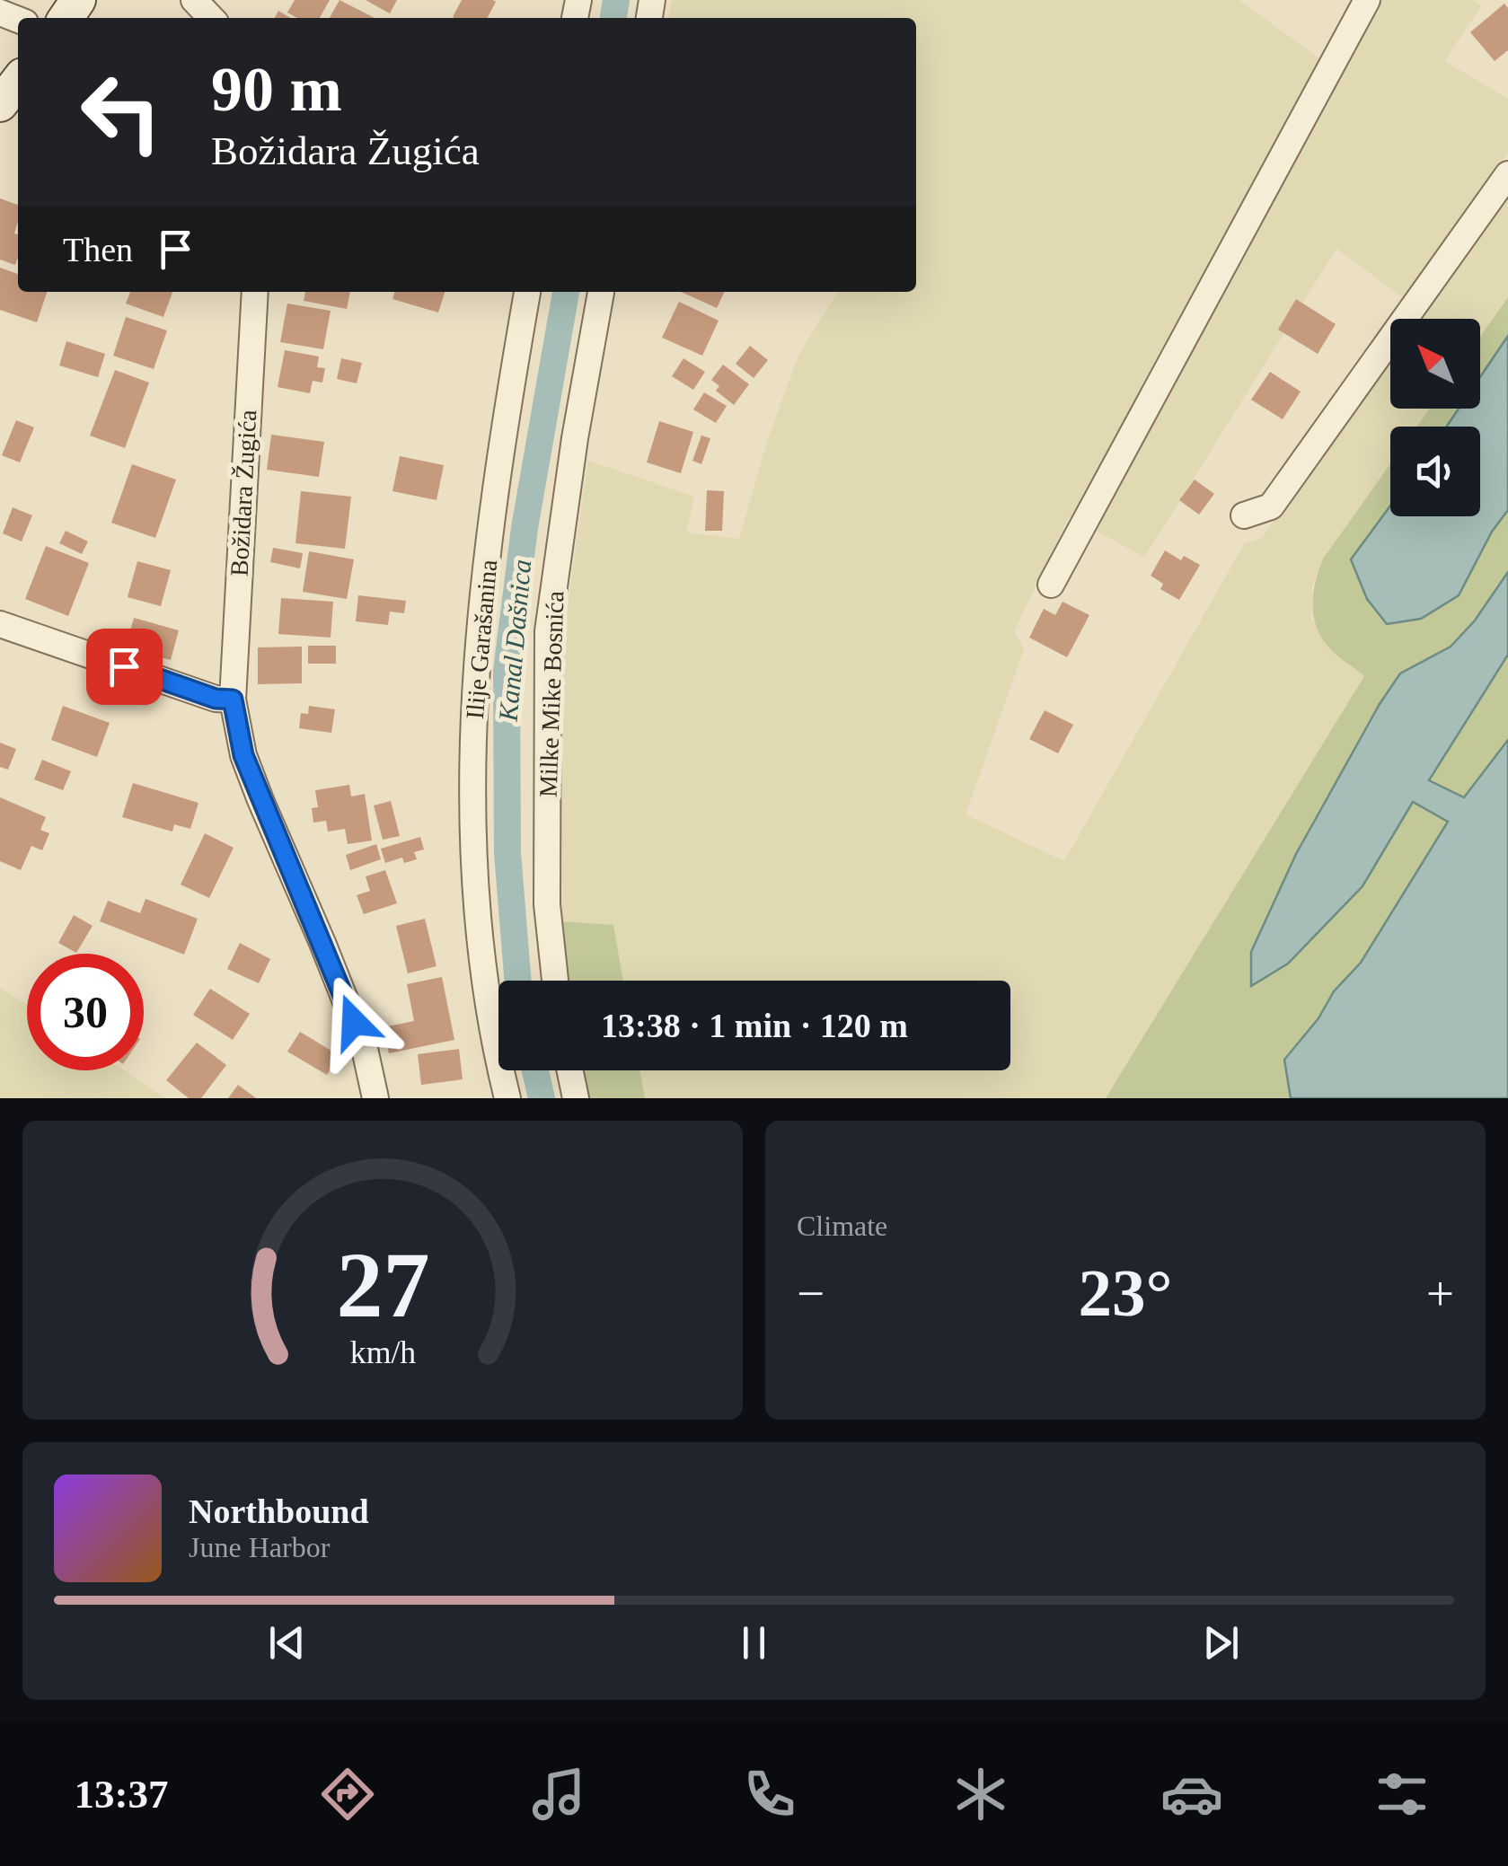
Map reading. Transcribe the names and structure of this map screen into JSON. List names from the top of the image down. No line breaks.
{"streets":{"street":["Božidara Žugića","Ilije Garašanina","Milke Mike Bosnića"]},"water":["Kanal Dašnica"],"north":"top left","page":{"turn":["90 m","Božidara Žugića"],"then":"Then","limit":"30","trip":"13:38 · 1 min · 120 m","tile":"Climate","heat":["−","23°","+"],"song":["Northbound","June Harbor"],"tabs":"13:37","gauge":["27","km/h"]}}
